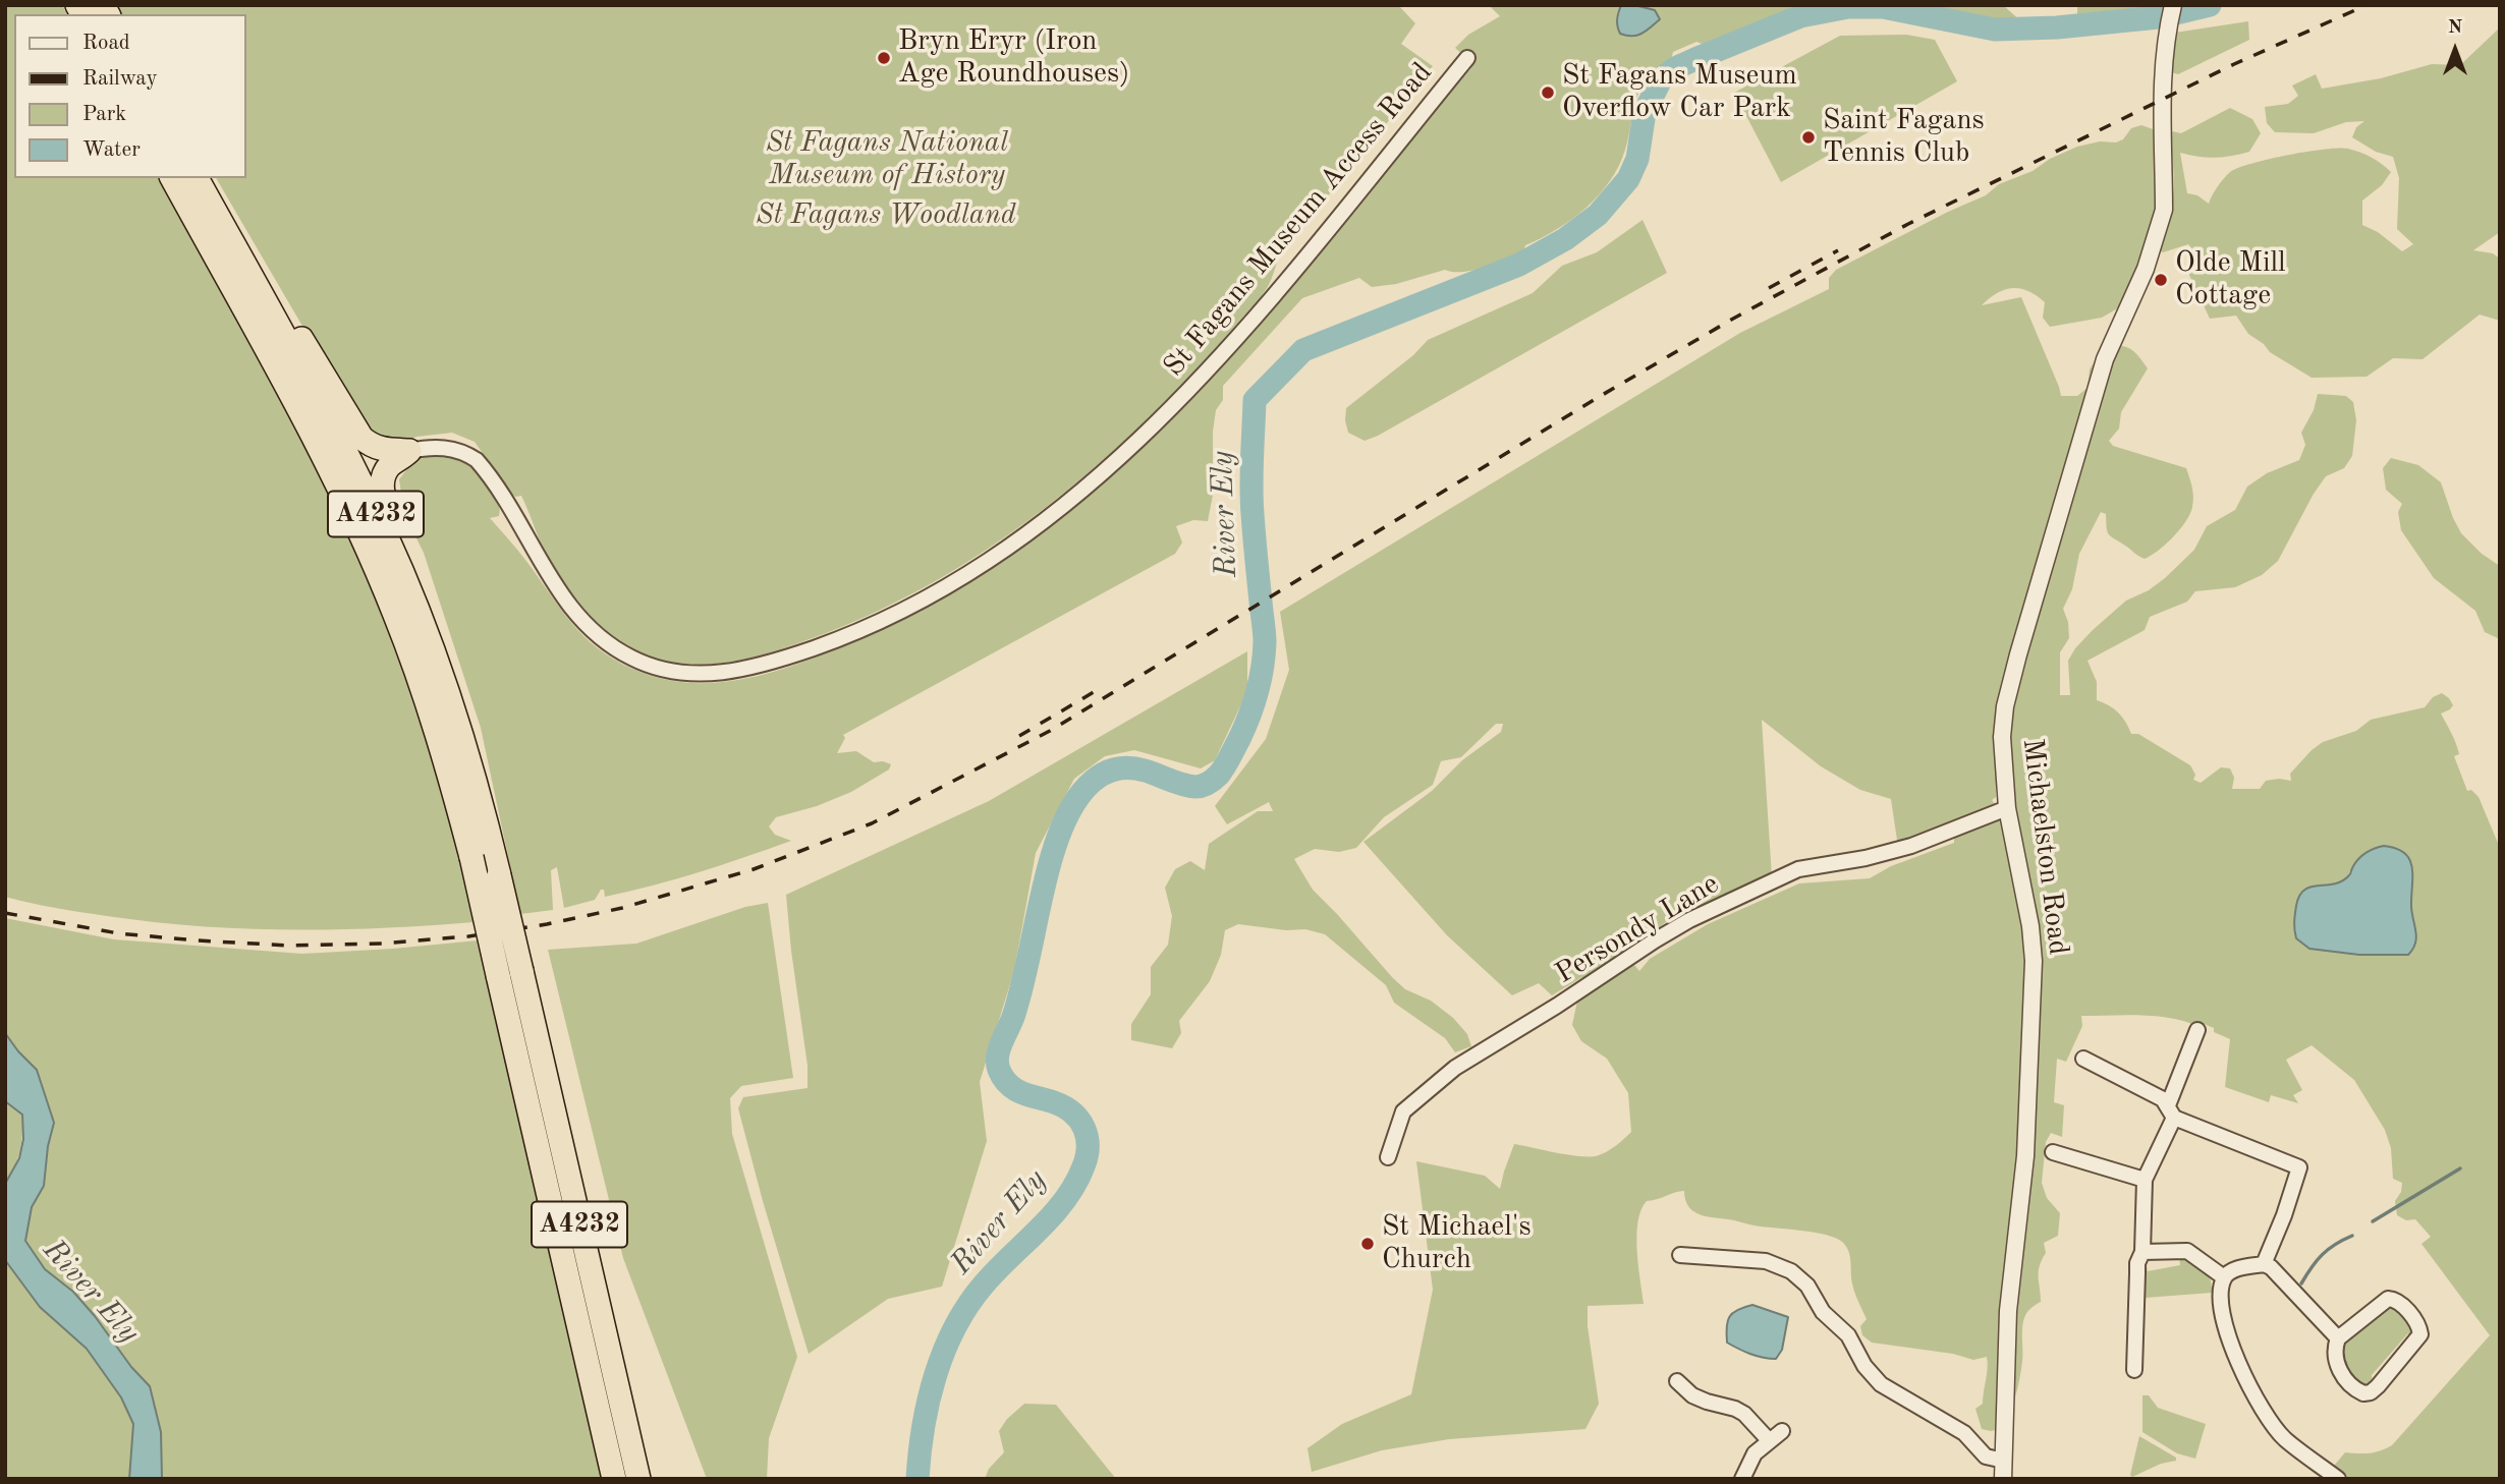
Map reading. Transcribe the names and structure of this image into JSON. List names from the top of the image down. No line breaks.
{"streets":{"highway":["A4232"],"street":["St Fagans Museum Access Road","Michaelston Road","Persondy Lane"]},"crossings":[["Michaelston Road","Persondy Lane"]],"water":["River Ely"],"parks":["St Fagans National Museum of History","St Fagans Woodland"],"places":["Bryn Eryr (Iron Age Roundhouses)","St Fagans Museum Overflow Car Park","Saint Fagans Tennis Club","Olde Mill Cottage","St Michael's Church"],"legend":["Road","Railway","Park","Water"],"north":"top"}
